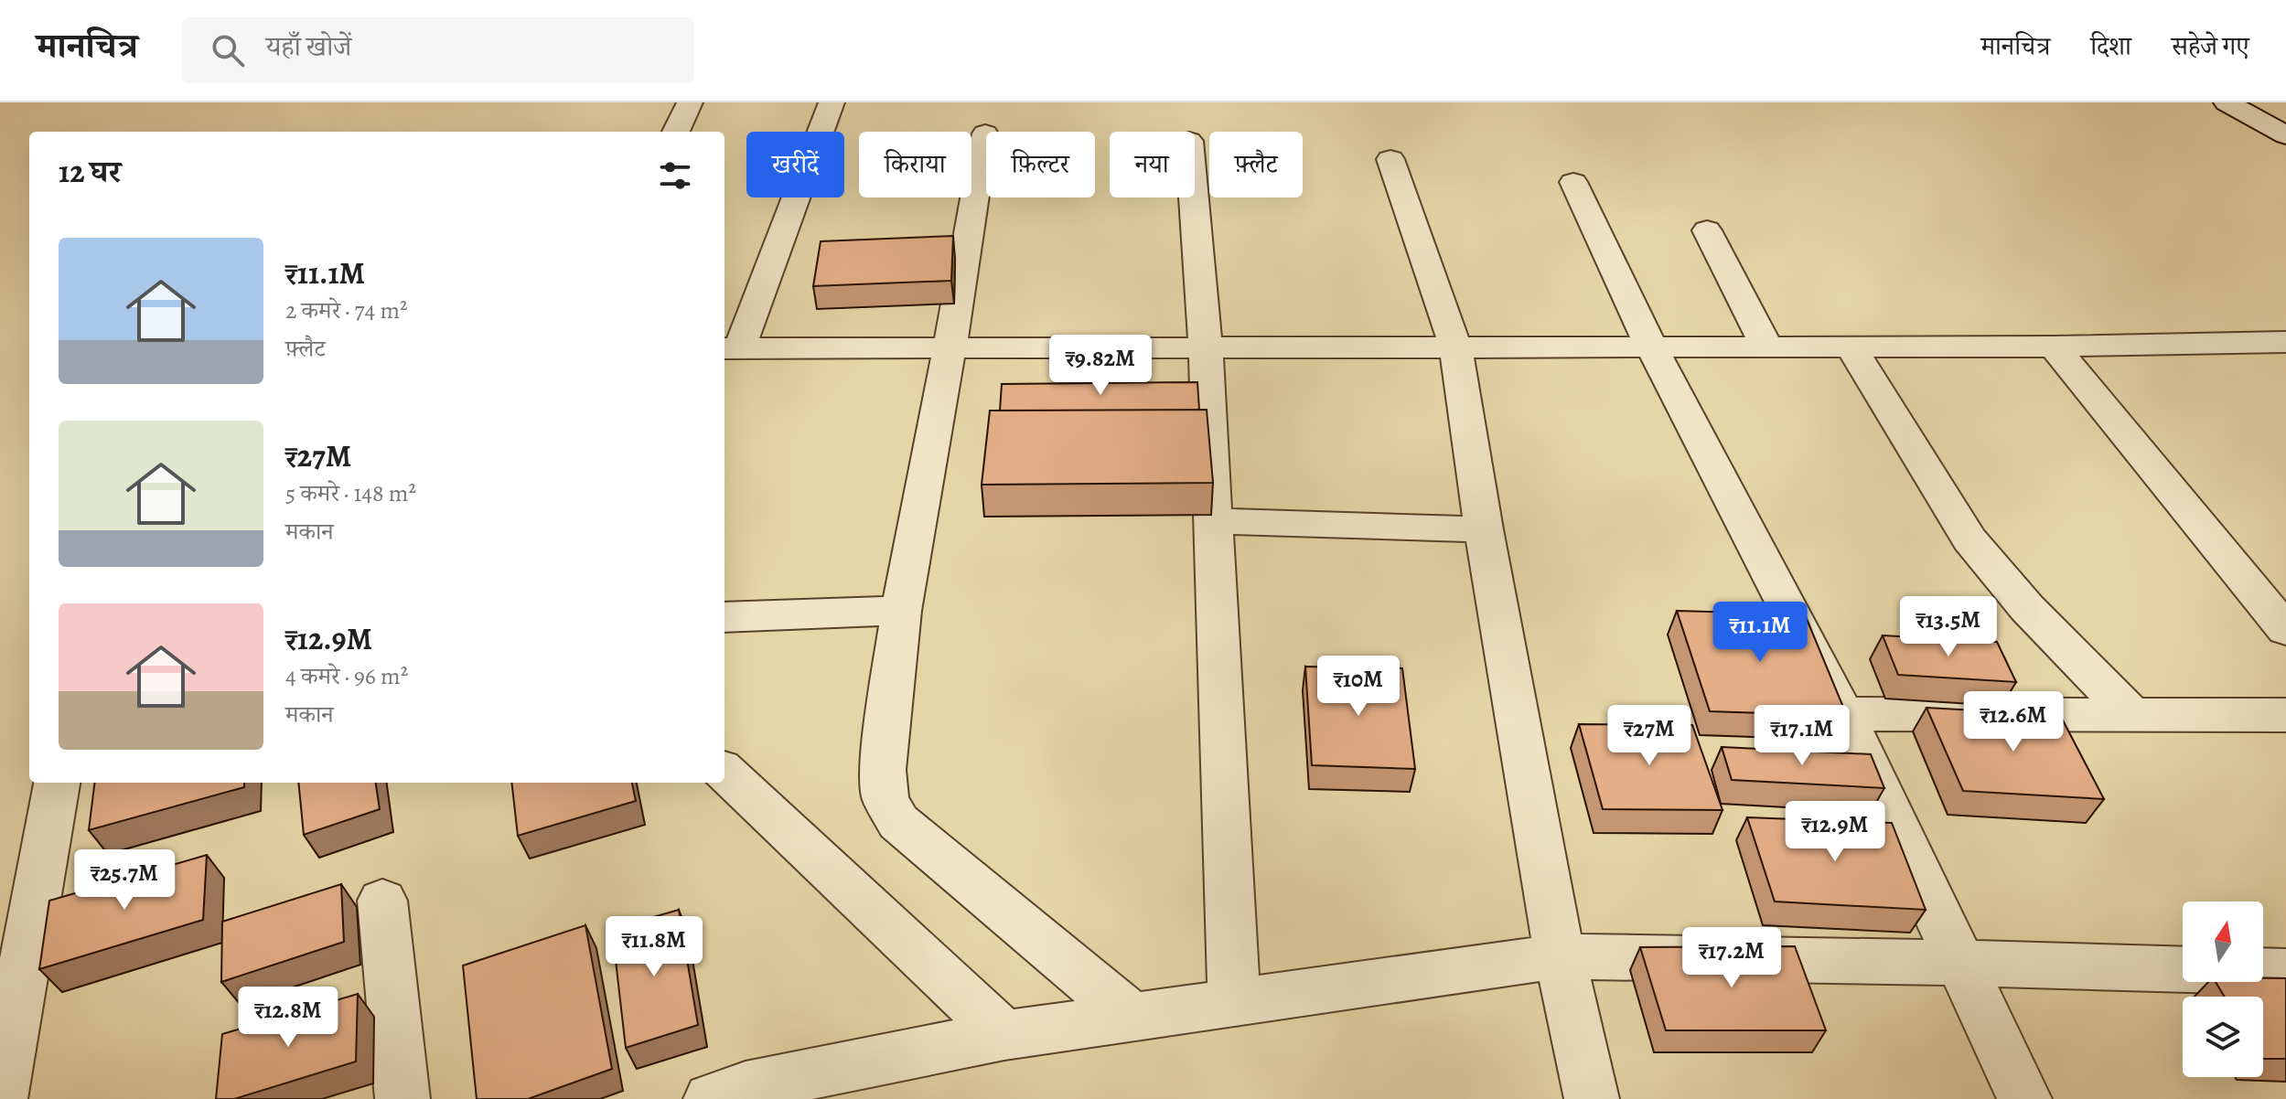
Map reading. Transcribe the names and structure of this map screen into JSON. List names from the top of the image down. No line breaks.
{"north":"top","page":{"header":"मानचित्र","search":"यहाँ खोजें","nav":["मानचित्र","दिशा","सहेजे गए"],"chip":["खरीदें","किराया","फ़िल्टर","नया","फ़्लैट"],"heading":"12 घर","list":[{"name":"₹11.1M","note":"2 कमरे · 74 m² · फ़्लैट"},{"name":"₹27M","note":"5 कमरे · 148 m² · मकान"},{"name":"₹12.9M","note":"4 कमरे · 96 m² · मकान"}],"price":["₹9.82M","₹13.5M","₹11.1M","₹10M","₹12.6M","₹27M","₹17.1M","₹12.9M","₹25.7M","₹11.8M","₹17.2M","₹12.8M"]}}
